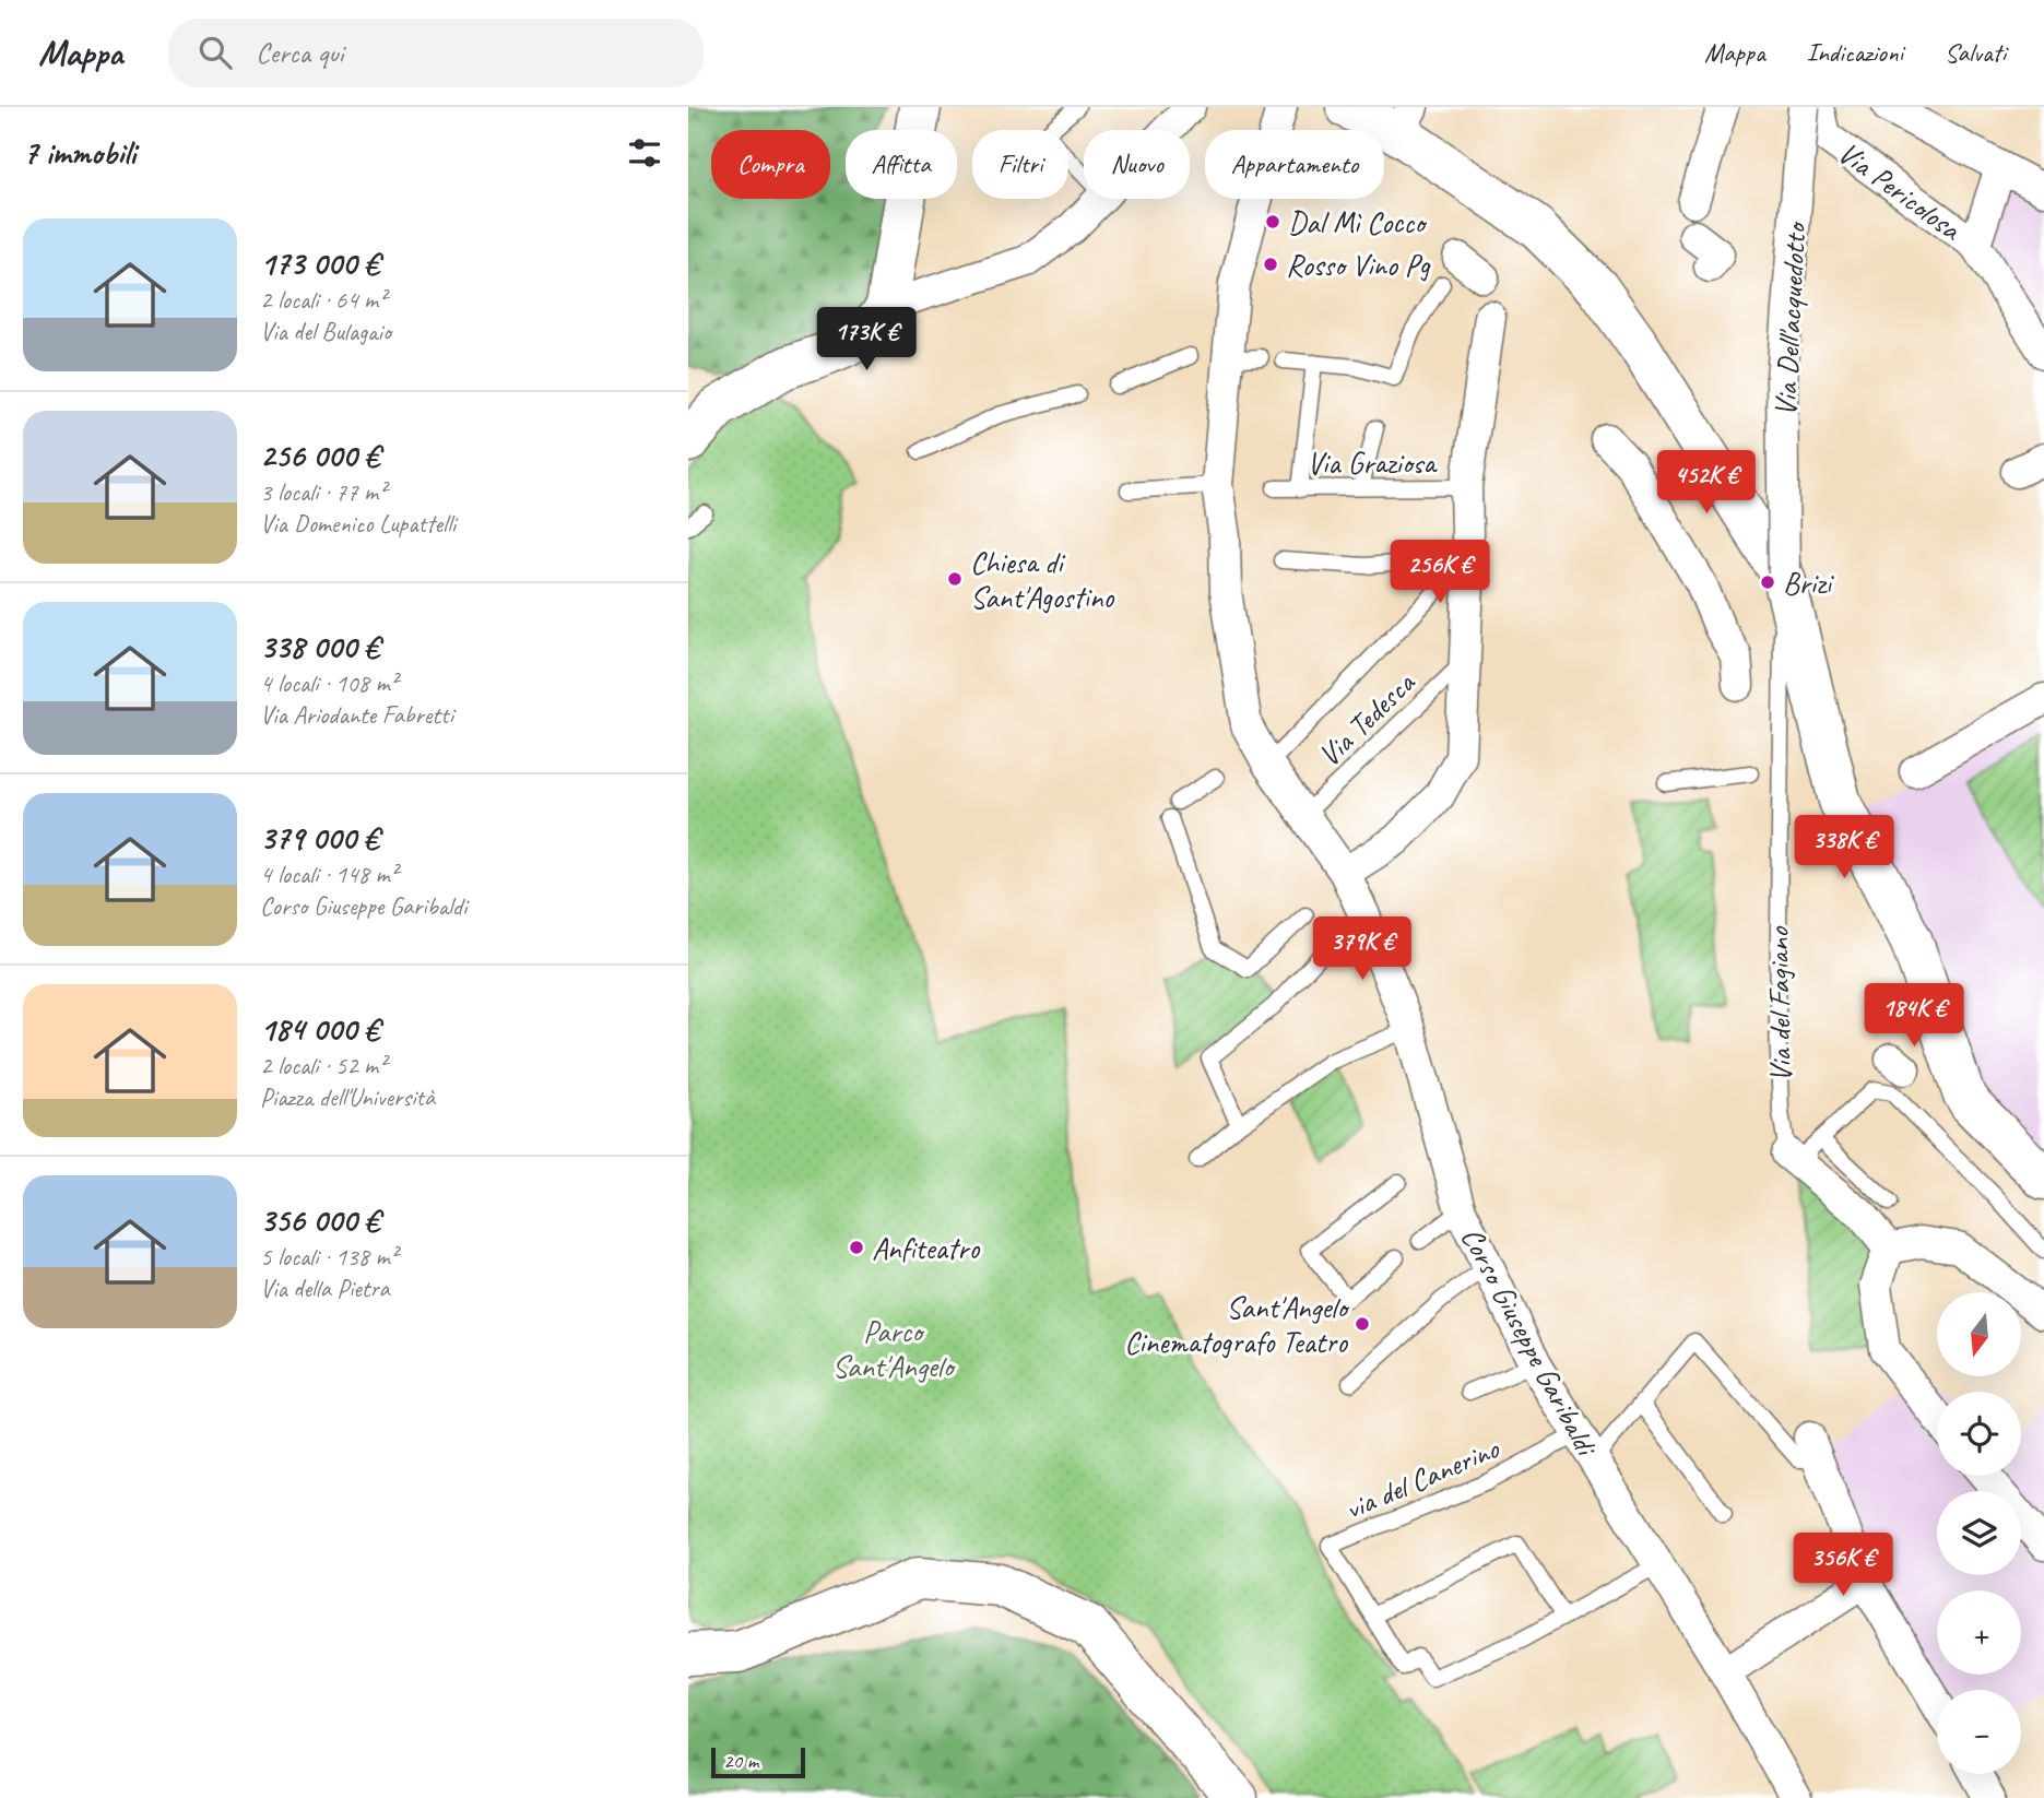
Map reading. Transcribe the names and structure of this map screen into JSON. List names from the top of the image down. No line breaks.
{"streets":{"street":["Via Pericolosa","Via Dell'acquedotto","Corso Giuseppe Garibaldi"],"lane":["Via Graziosa","Via Tedesca","Via del Fagiano","via del Canerino"]},"crossings":[["Via Dell'acquedotto","Via del Fagiano"],["Via Tedesca","Corso Giuseppe Garibaldi"],["Corso Giuseppe Garibaldi","via del Canerino"]],"parks":["Parco Sant'Angelo"],"places":["Dal Mì Cocco","Rosso Vino Pg","Chiesa di Sant'Agostino","Brizi","Anfiteatro","Sant'Angelo Cinematografo Teatro"],"scale_bar":"20 m","north":"bottom","page":{"header":"Mappa","search":"Cerca qui","nav":["Mappa","Indicazioni","Salvati"],"heading":"7 immobili","chip":["Compra","Affitta","Filtri","Nuovo","Appartamento"],"list":[{"name":"173 000 €","note":"2 locali · 64 m² · Via del Bulagaio"},{"name":"256 000 €","note":"3 locali · 77 m² · Via Domenico Lupattelli"},{"name":"338 000 €","note":"4 locali · 108 m² · Via Ariodante Fabretti"},{"name":"379 000 €","note":"4 locali · 148 m² · Corso Giuseppe Garibaldi"},{"name":"184 000 €","note":"2 locali · 52 m² · Piazza dell'Università"},{"name":"356 000 €","note":"5 locali · 138 m² · Via della Pietra"}],"price":["173K €","452K €","256K €","338K €","379K €","184K €","356K €"],"map_buttons":["+","−"],"scale":"20 m"}}
